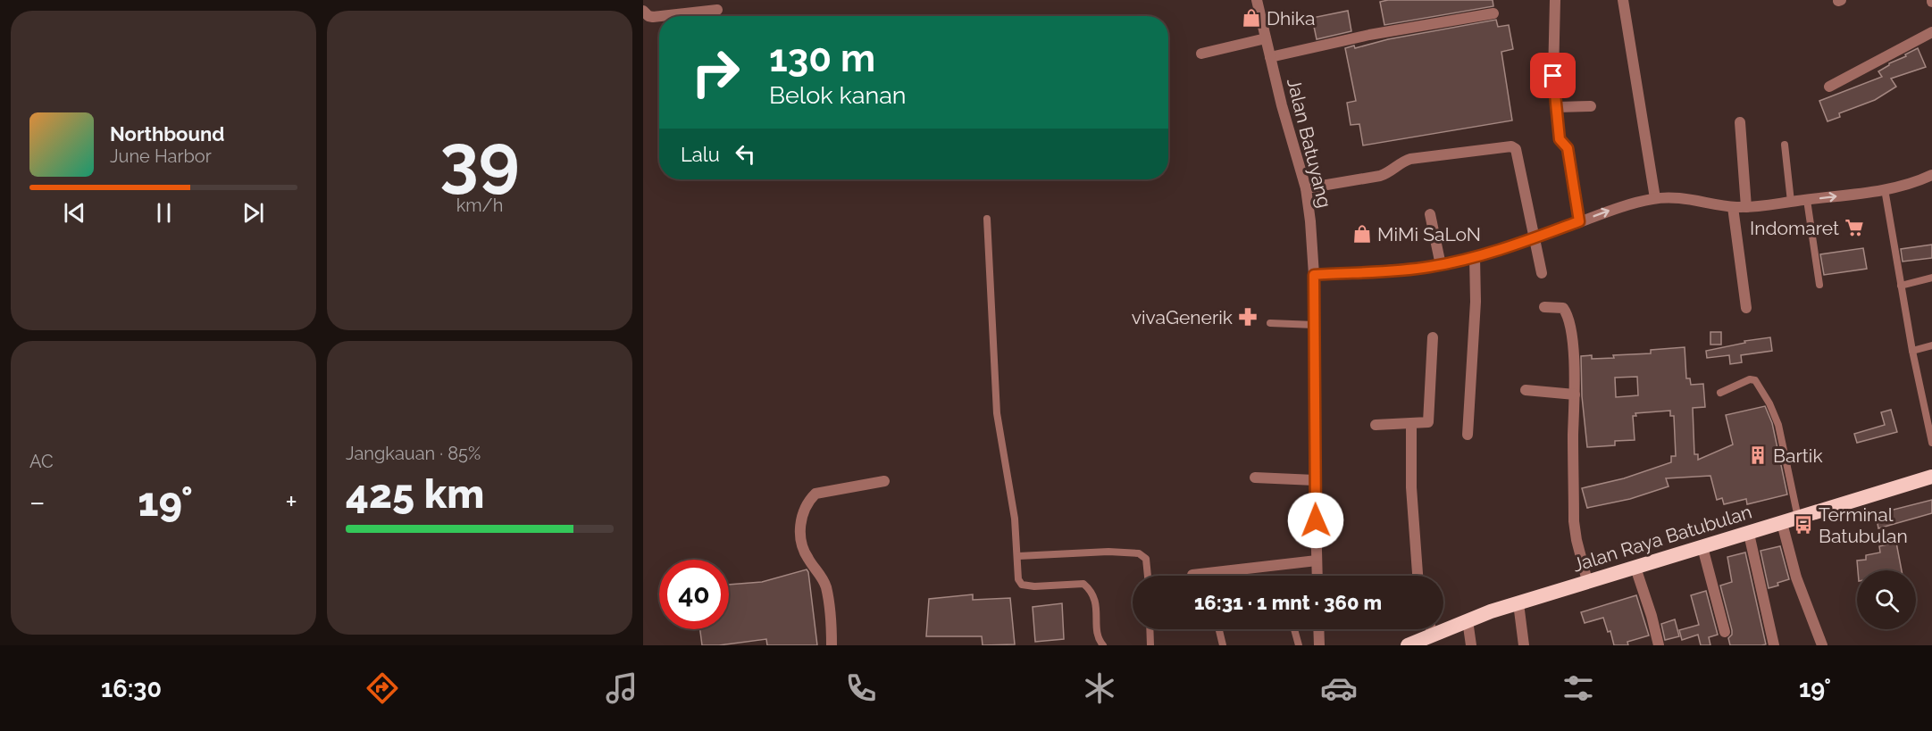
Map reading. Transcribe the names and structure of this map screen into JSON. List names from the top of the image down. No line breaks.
{"streets":{"highway":["Jalan Raya Batubulan"],"street":["Jalan Batuyang"]},"places":{"shop":["Dhika","MiMi SaLoN"],"supermarket":["Indomaret"],"pharmacy":["vivaGenerik"],"building":["Bartik"],"bus stop":["Terminal Batubulan"]},"page":{"tile":[["39","km/h"],"AC",["Jangkauan · 85%","425 km"]],"turn":["130 m","Belok kanan"],"song":["Northbound","June Harbor"],"then":"Lalu","heat":["−","19°","+"],"limit":"40","trip":"16:31 · 1 mnt · 360 m","tabs":["16:30","19°"]}}
